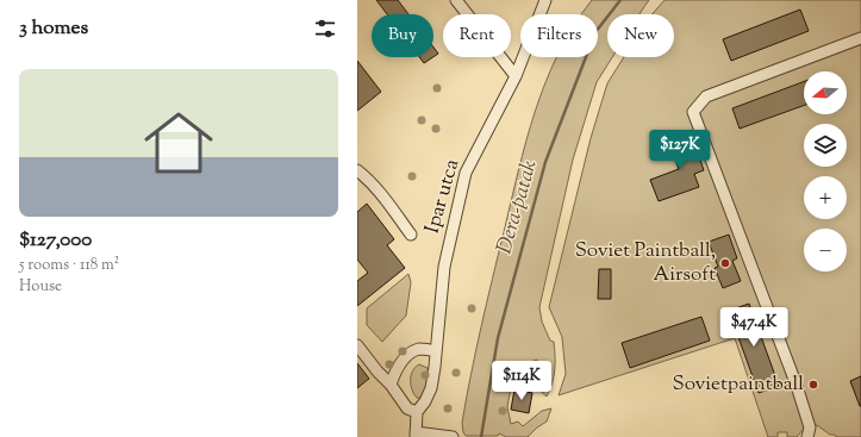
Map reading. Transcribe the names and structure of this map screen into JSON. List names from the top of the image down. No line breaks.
{"streets":{"street":["Ipar utca"]},"water":["Dera-patak"],"places":["Soviet Paintball, Airsoft","Sovietpaintball"],"north":"left","page":{"heading":"3 homes","chip":["Buy","Rent","Filters","New"],"list":[{"name":"$127,000","note":"5 rooms · 118 m² · House"}],"map_buttons":["+","−"],"price":["$127K","$47.4K","$114K"]}}
